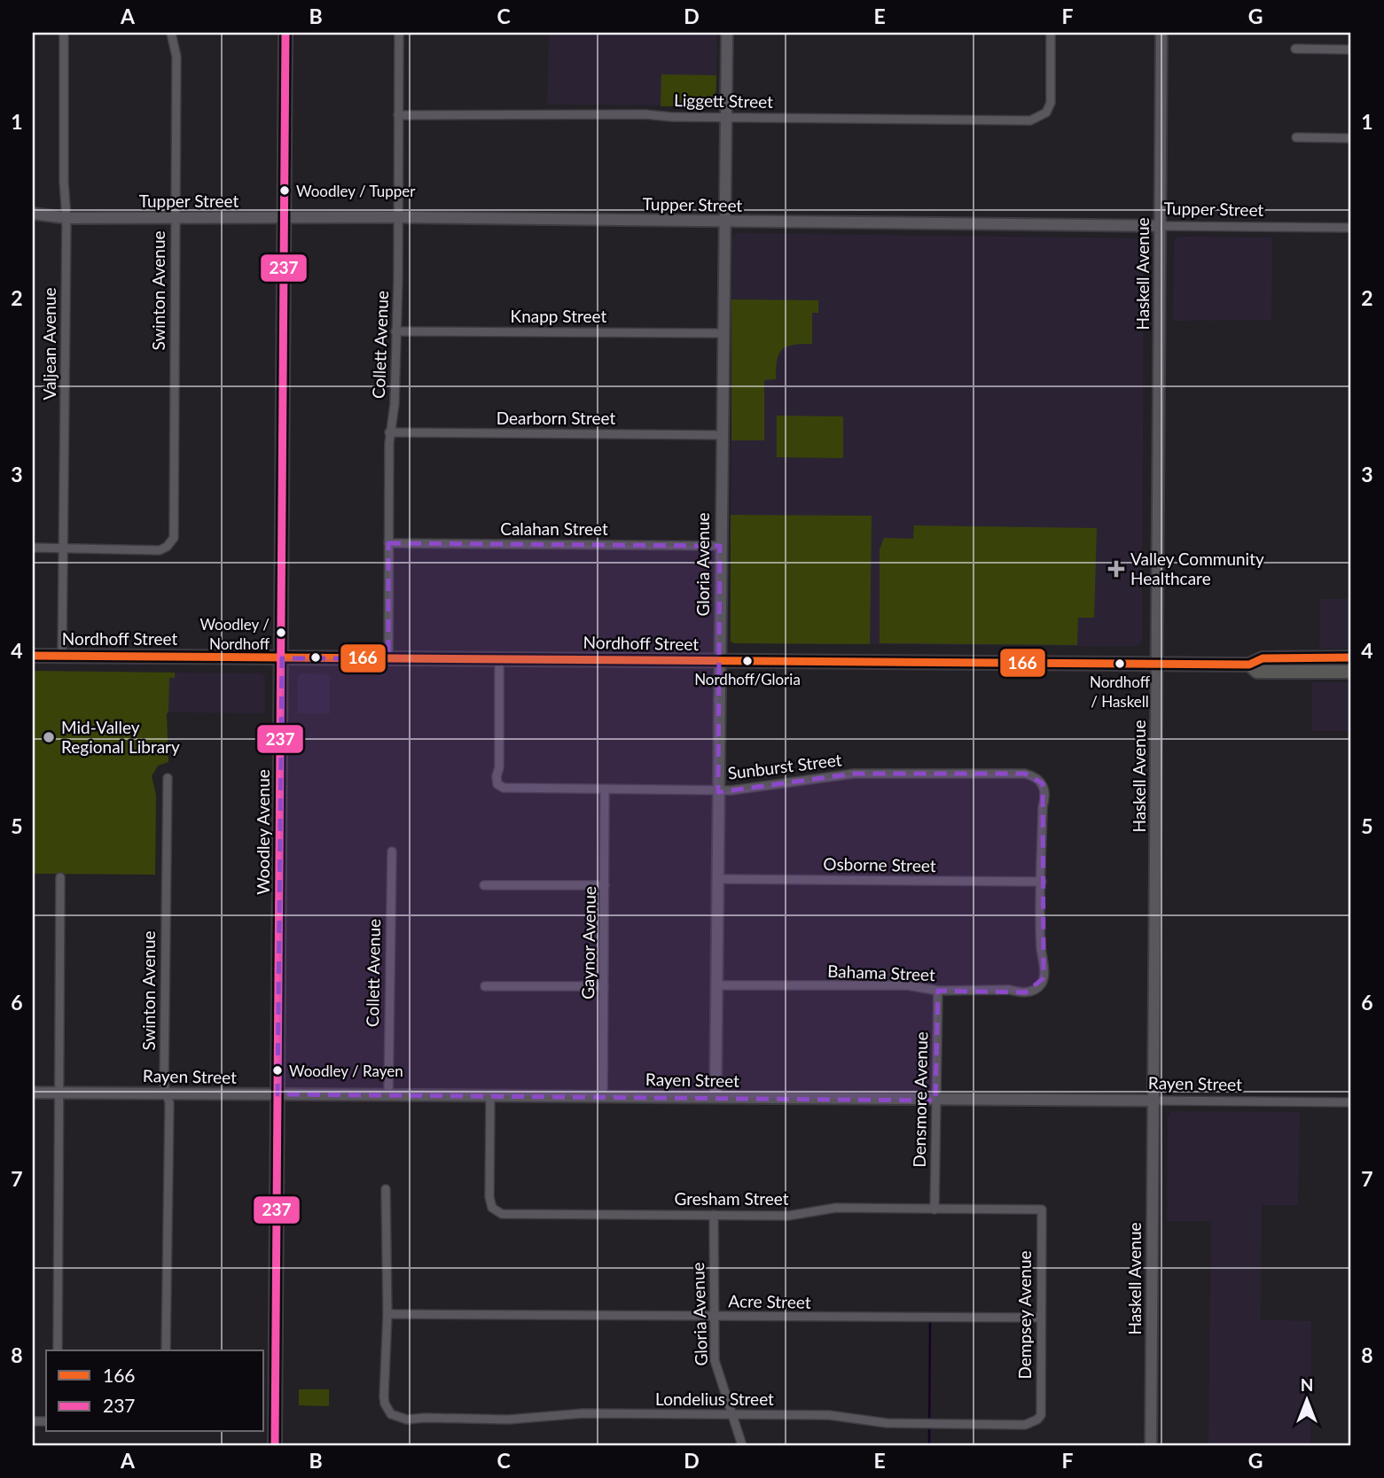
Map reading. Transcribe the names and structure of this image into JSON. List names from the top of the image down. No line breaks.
{"streets":{"main road":["Nordhoff Street","Woodley Avenue"],"street":["Liggett Street","Tupper Street","Haskell Avenue","Swinton Avenue","Knapp Street","Valjean Avenue","Collett Avenue","Dearborn Street","Calahan Street","Gloria Avenue","Sunburst Street","Osborne Street","Gaynor Avenue","Bahama Street","Rayen Street","Densmore Avenue","Gresham Street","Acre Street","Dempsey Avenue","Londelius Street"]},"crossings":[["Liggett Street","Collett Avenue"],["Liggett Street","Gloria Avenue"],["Tupper Street","Haskell Avenue"],["Tupper Street","Swinton Avenue"],["Tupper Street","Valjean Avenue"],["Tupper Street","Collett Avenue"],["Tupper Street","Gloria Avenue"],["Tupper Street","Woodley Avenue"],["Haskell Avenue","Nordhoff Street"],["Haskell Avenue","Rayen Street"],["Swinton Avenue","Valjean Avenue"],["Swinton Avenue","Rayen Street"],["Knapp Street","Collett Avenue"],["Knapp Street","Gloria Avenue"],["Valjean Avenue","Nordhoff Street"],["Collett Avenue","Dearborn Street"],["Collett Avenue","Calahan Street"],["Collett Avenue","Nordhoff Street"],["Collett Avenue","Rayen Street"],["Dearborn Street","Gloria Avenue"],["Calahan Street","Gloria Avenue"],["Gloria Avenue","Nordhoff Street"],["Gloria Avenue","Sunburst Street"],["Gloria Avenue","Osborne Street"],["Gloria Avenue","Bahama Street"],["Gloria Avenue","Rayen Street"],["Gloria Avenue","Gresham Street"],["Gloria Avenue","Acre Street"],["Gloria Avenue","Londelius Street"],["Nordhoff Street","Sunburst Street"],["Nordhoff Street","Woodley Avenue"],["Sunburst Street","Osborne Street"],["Sunburst Street","Gaynor Avenue"],["Sunburst Street","Bahama Street"],["Woodley Avenue","Rayen Street"],["Osborne Street","Bahama Street"],["Gaynor Avenue","Rayen Street"],["Bahama Street","Densmore Avenue"],["Rayen Street","Densmore Avenue"],["Rayen Street","Gresham Street"],["Densmore Avenue","Gresham Street"],["Gresham Street","Dempsey Avenue"],["Acre Street","Dempsey Avenue"],["Acre Street","Londelius Street"],["Dempsey Avenue","Londelius Street"]],"places":{"other":["Woodley / Tupper","Woodley / Nordhoff","Nordhoff/Gloria","Nordhoff / Haskell","Mid-Valley Regional Library","Woodley / Rayen"],"health":["Valley Community Healthcare"]},"lines":["transit line 237","transit line 166"],"legend":["166","237"],"north":"top","grid":{"columns":["A","B","C","D","E","F","G"],"rows":["1","2","3","4","5","6","7","8"]}}
